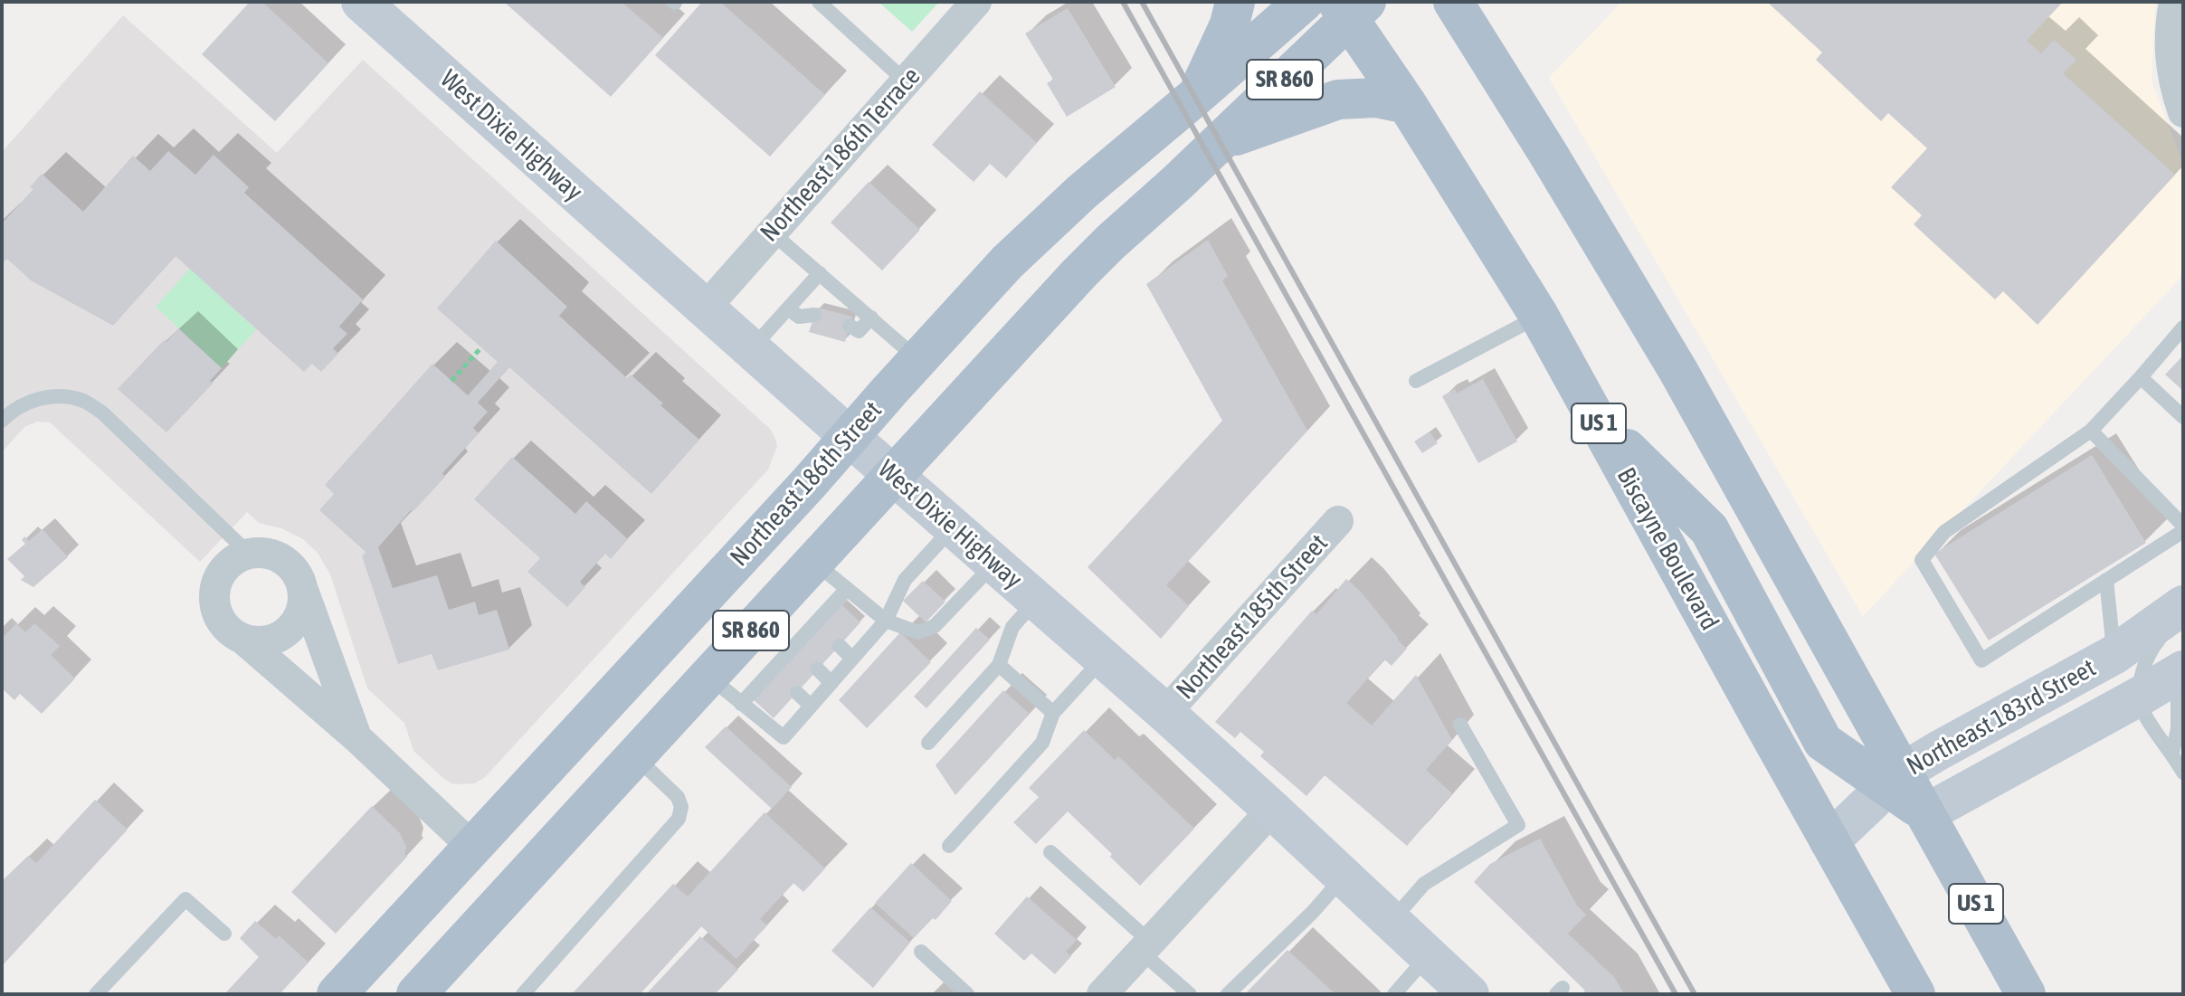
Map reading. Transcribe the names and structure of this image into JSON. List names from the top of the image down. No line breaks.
{"streets":{"main road":["SR 860","US 1","Northeast 186th Street","Biscayne Boulevard"],"street":["West Dixie Highway","Northeast 186th Terrace","Northeast 185th Street","Northeast 183rd Street"]},"crossings":[["SR 860","West Dixie Highway"],["SR 860","Biscayne Boulevard"],["West Dixie Highway","Northeast 186th Terrace"],["West Dixie Highway","Northeast 186th Street"],["West Dixie Highway","Northeast 185th Street"],["US 1","Northeast 183rd Street"],["Biscayne Boulevard","Northeast 183rd Street"]]}
